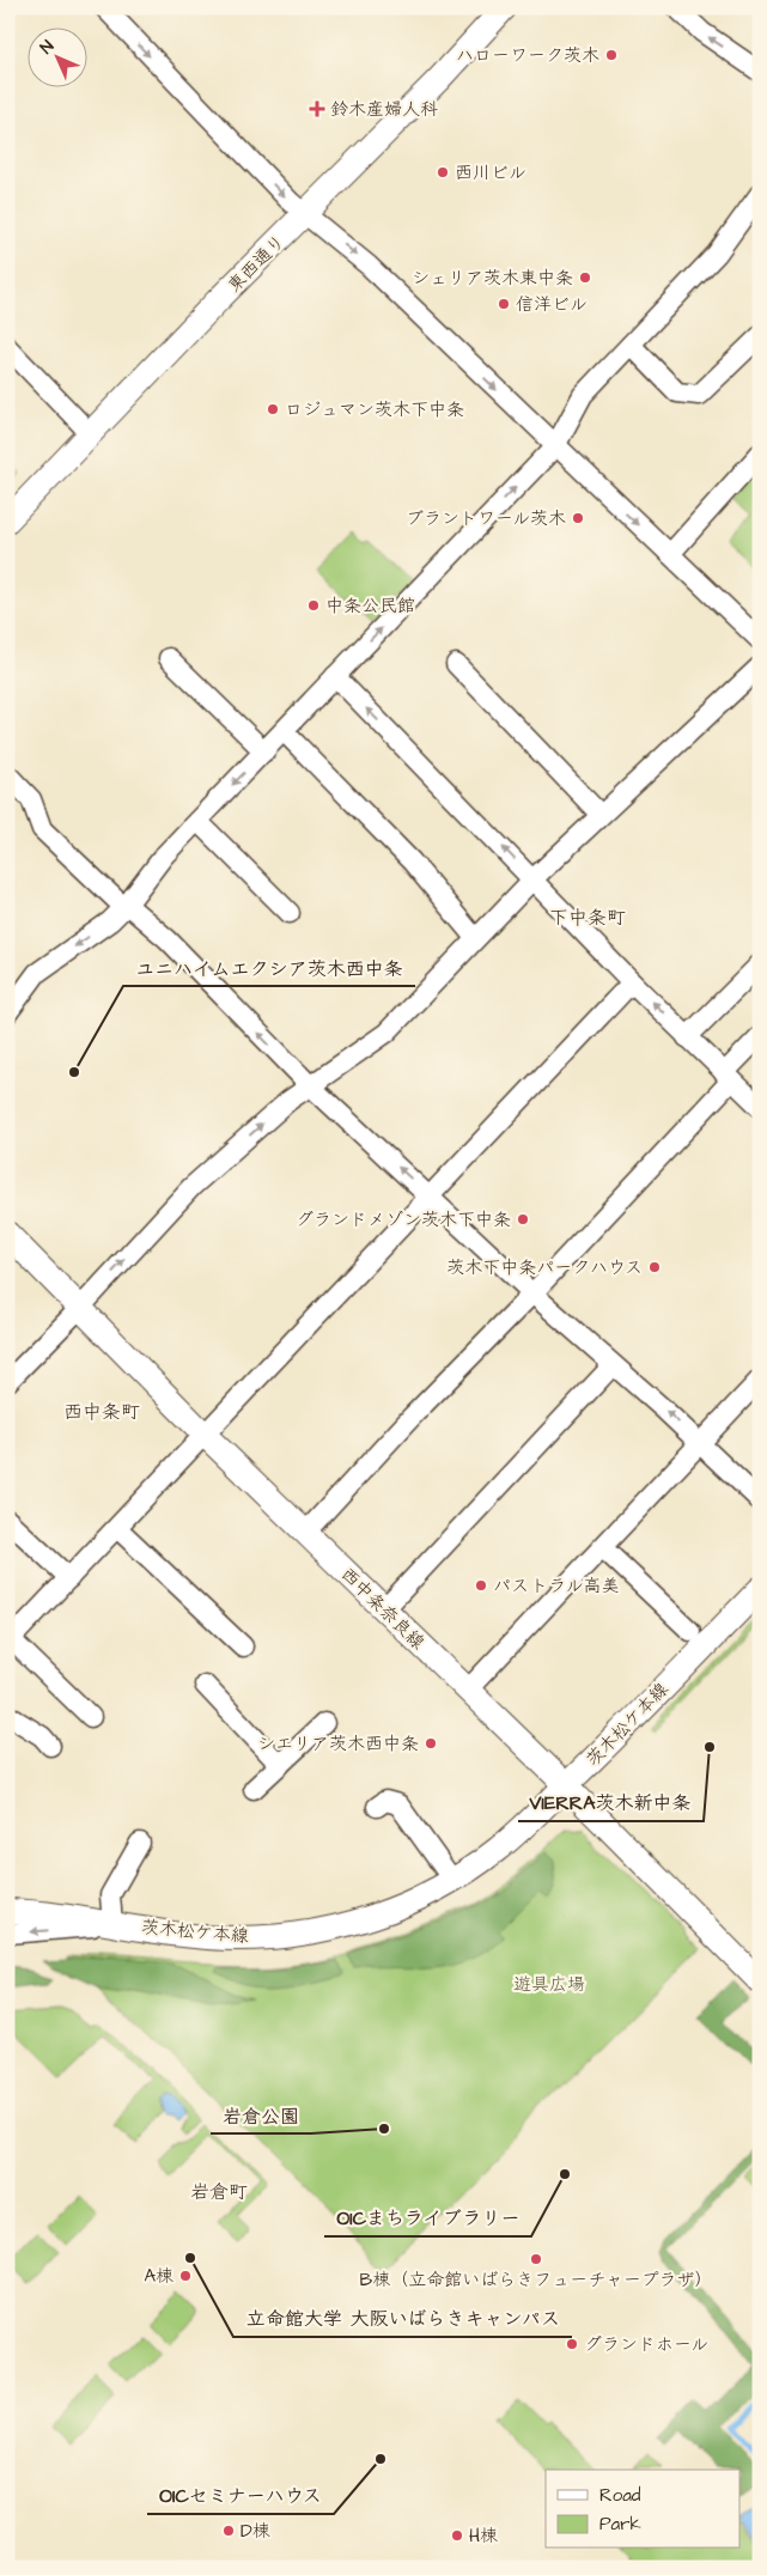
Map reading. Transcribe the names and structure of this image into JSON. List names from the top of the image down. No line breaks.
{"streets":{"street":["東西通り","西中条奈良線","茨木松ケ本線"]},"crossings":[["西中条奈良線","茨木松ケ本線"]],"districts":["下中条町","西中条町","岩倉町"],"parks":["遊具広場"],"places":{"other":["ハローワーク茨木","西川ビル","シェリア茨木東中条","信洋ビル","ロジュマン茨木下中条","ブラントワール茨木","中条公民館","ユニハイムエクシア茨木西中条","グランドメゾン茨木下中条","茨木下中条パークハウス","パストラル高美","シエリア茨木西中条","VIERRA茨木新中条","岩倉公園","OICまちライブラリー","立命館大学 大阪いばらきキャンパス","B棟（立命館いばらきフューチャープラザ）","A棟","グランドホール","OICセミナーハウス","D棟","H棟"],"health":["鈴木産婦人科"]},"legend":["Road","Park"],"north":"top left"}
